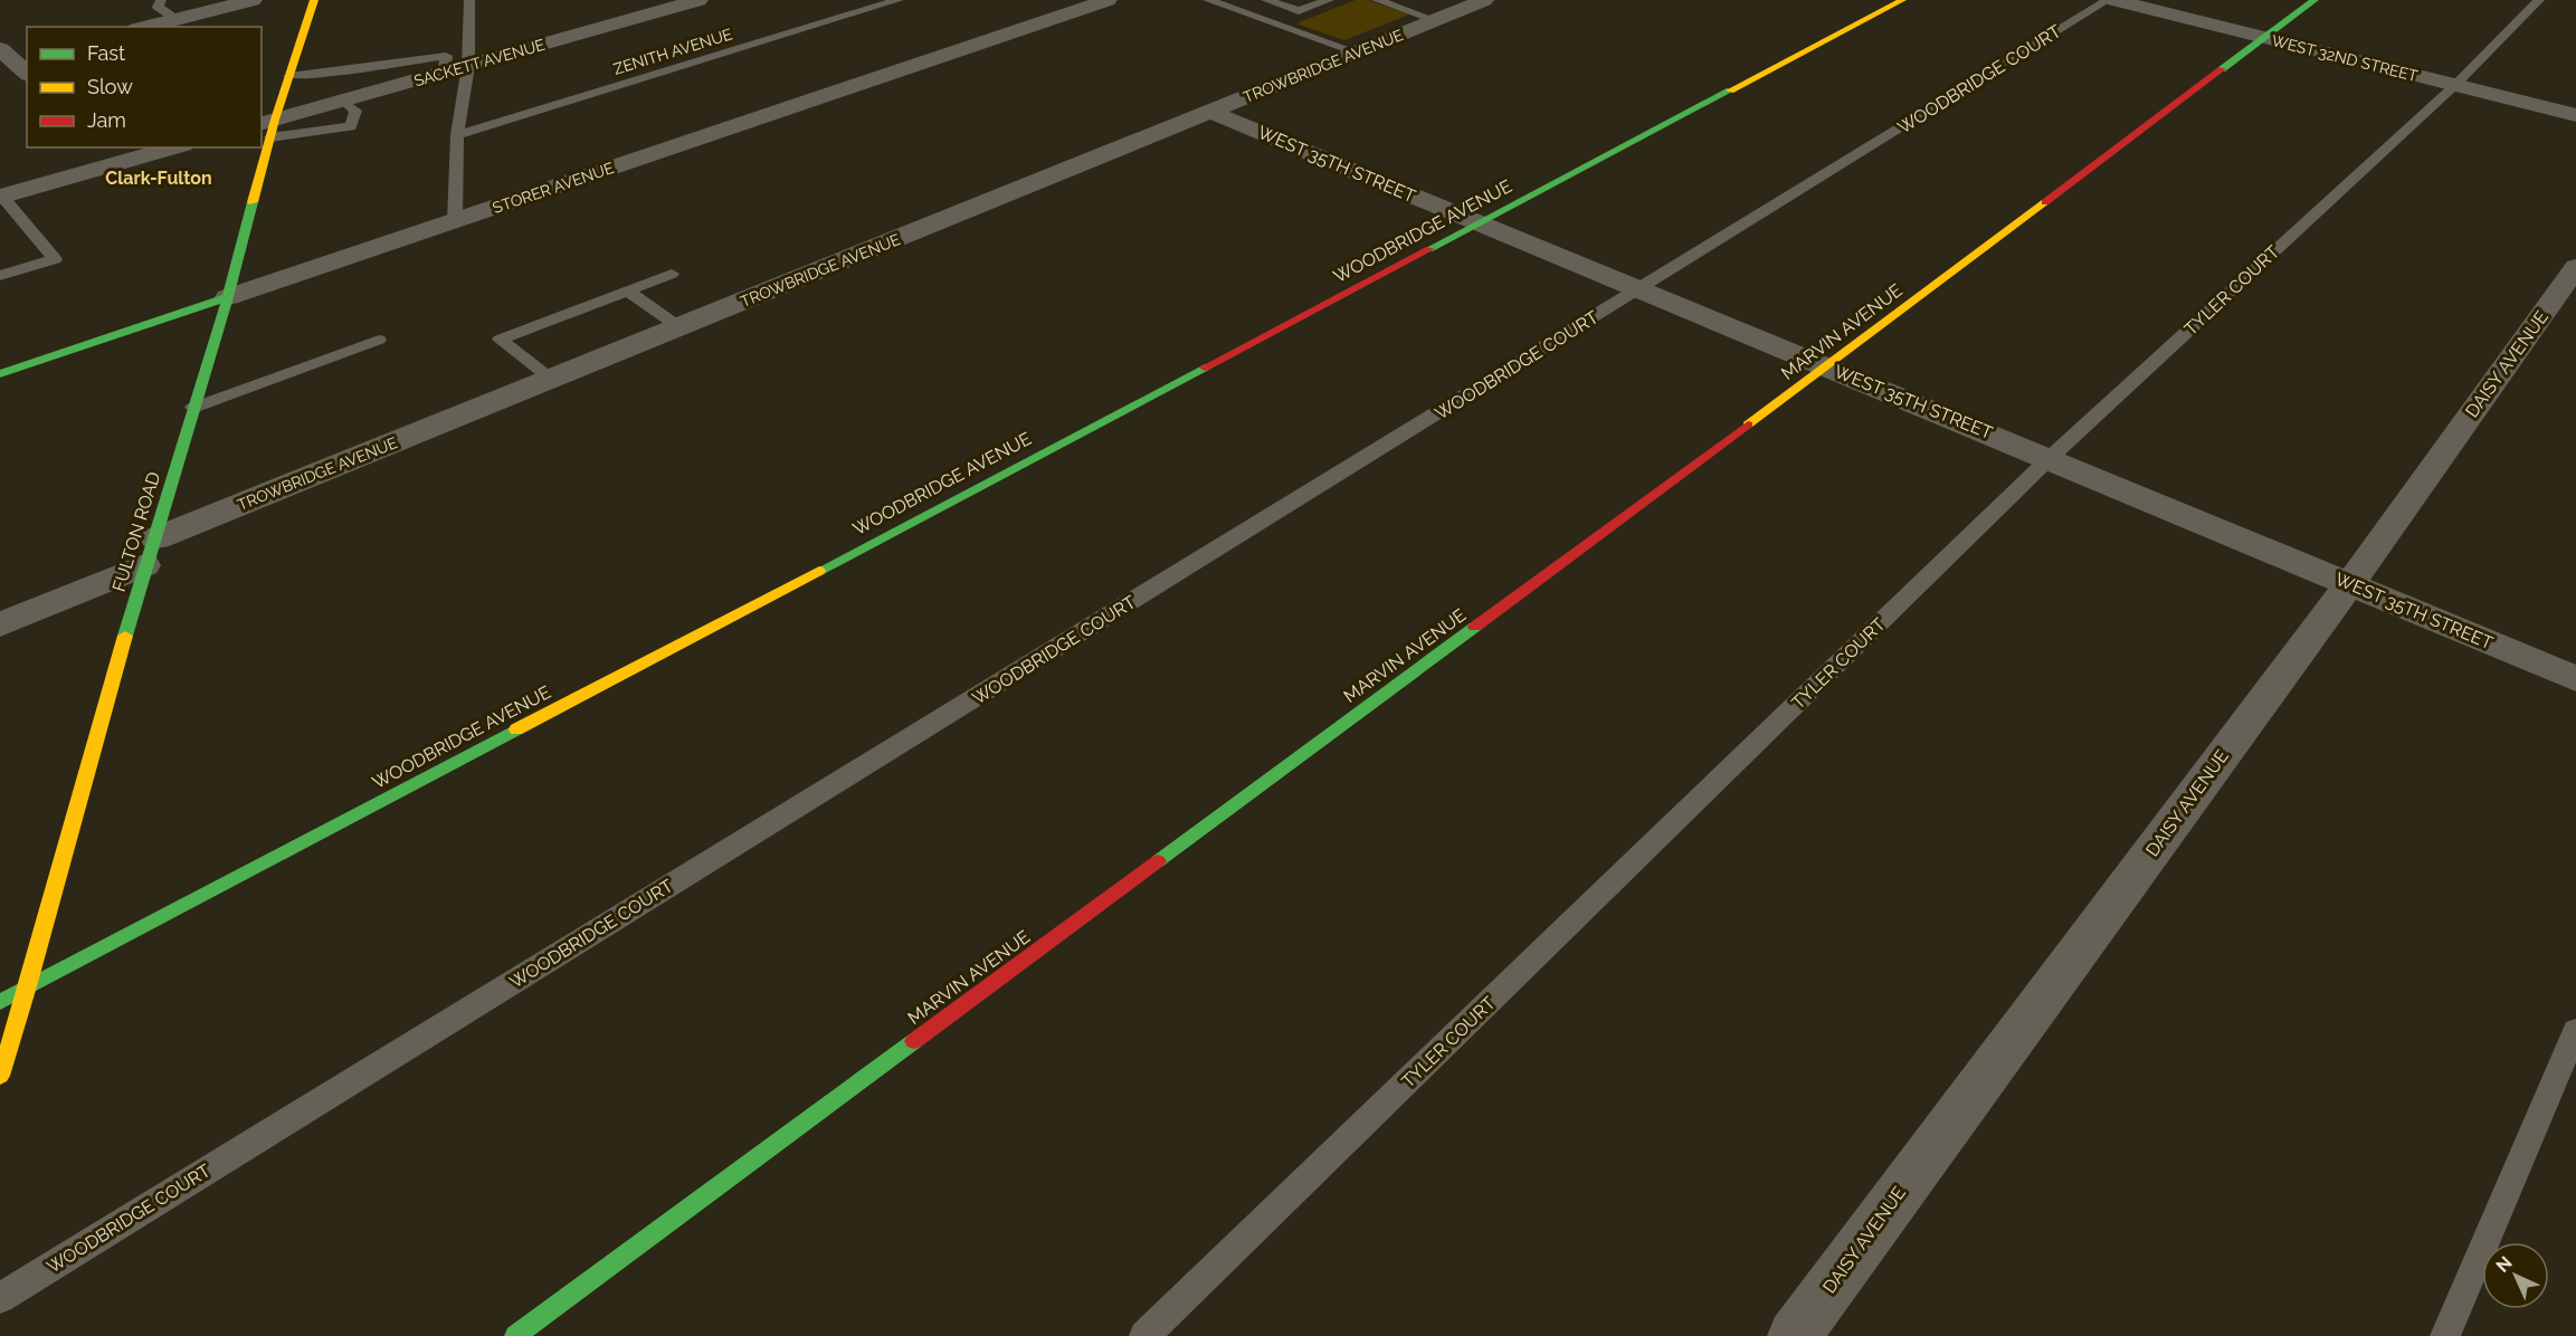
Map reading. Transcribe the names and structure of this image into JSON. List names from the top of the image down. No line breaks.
{"streets":{"street":["WEST 32ND STREET","SACKETT AVENUE","TROWBRIDGE AVENUE","WEST 35TH STREET","STORER AVENUE","WOODBRIDGE AVENUE","MARVIN AVENUE","DAISY AVENUE","FULTON ROAD"],"lane":["ZENITH AVENUE","WOODBRIDGE COURT","TYLER COURT"]},"crossings":[["WEST 32ND STREET","TYLER COURT"],["WEST 32ND STREET","MARVIN AVENUE"],["SACKETT AVENUE","FULTON ROAD"],["TROWBRIDGE AVENUE","WEST 35TH STREET"],["TROWBRIDGE AVENUE","FULTON ROAD"],["WOODBRIDGE COURT","WEST 35TH STREET"],["WEST 35TH STREET","WOODBRIDGE AVENUE"],["WEST 35TH STREET","TYLER COURT"],["WEST 35TH STREET","MARVIN AVENUE"],["WEST 35TH STREET","DAISY AVENUE"],["STORER AVENUE","FULTON ROAD"],["WOODBRIDGE AVENUE","FULTON ROAD"]],"districts":["Clark-Fulton"],"legend":["Fast","Slow","Jam"],"north":"top left"}
